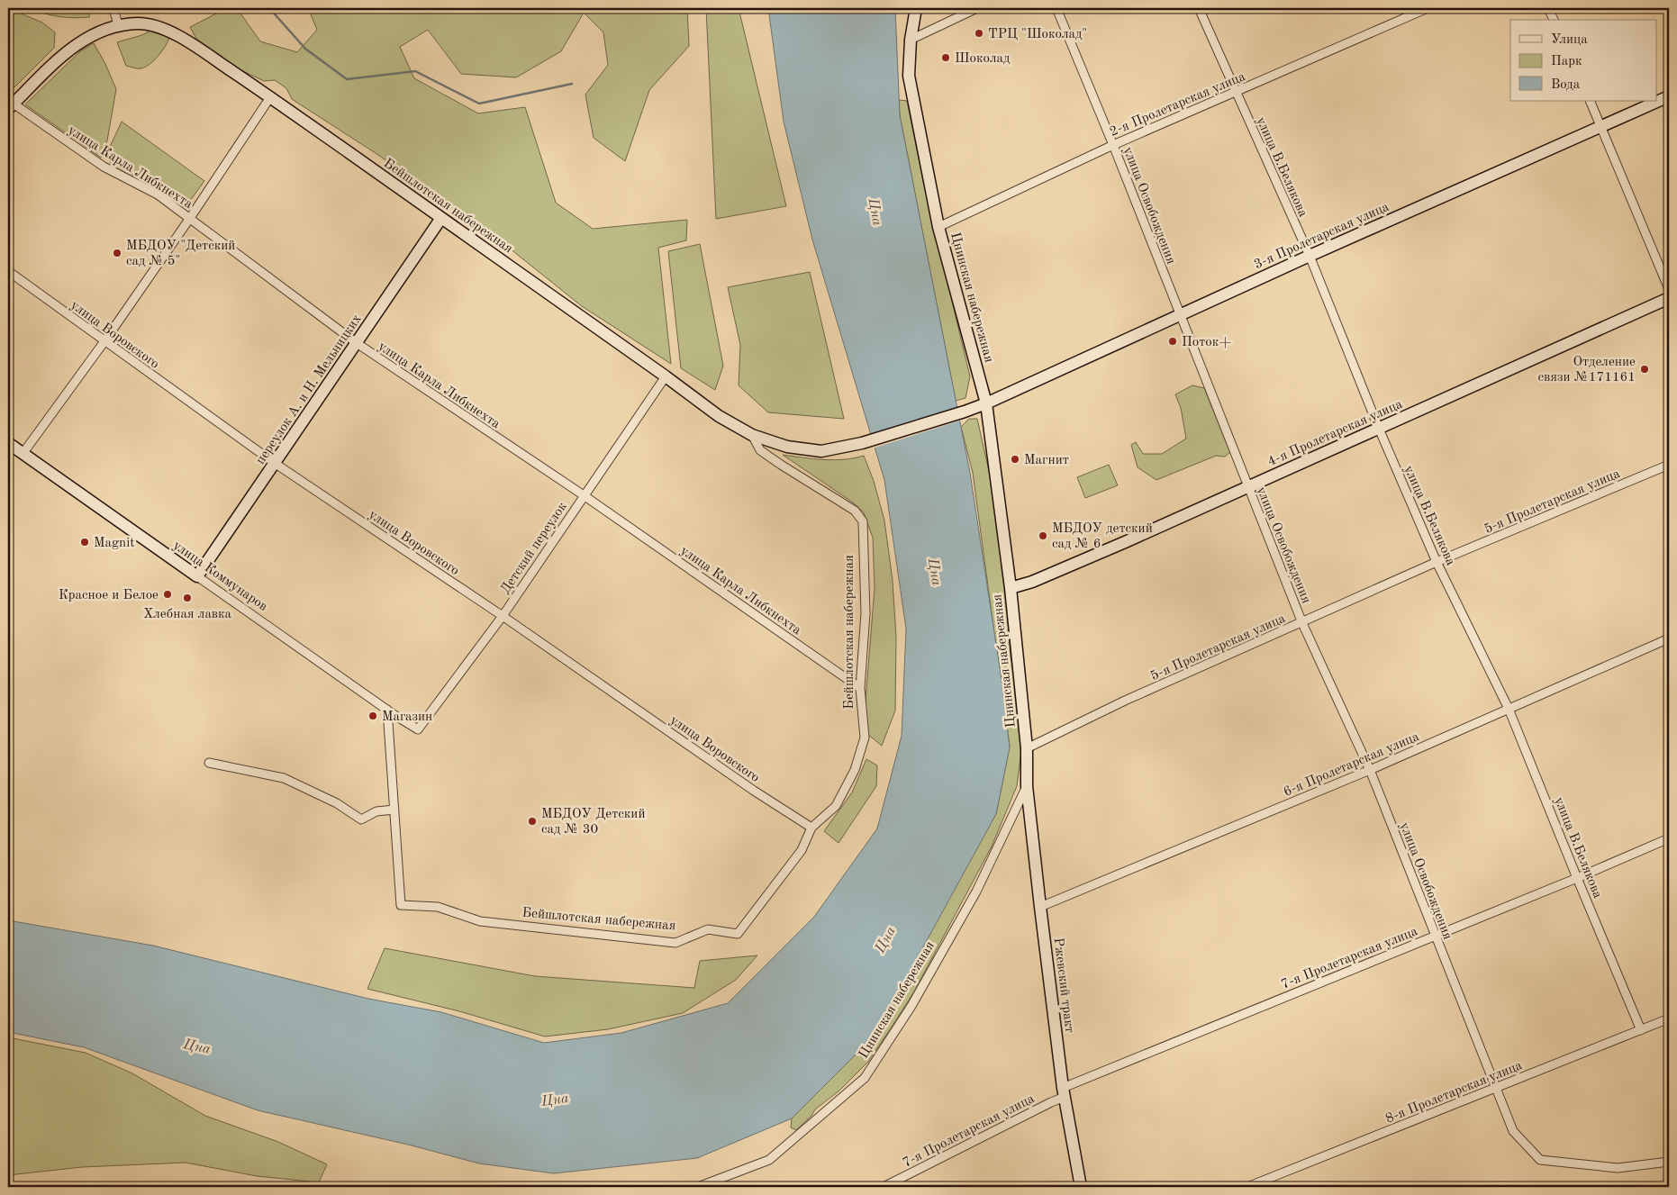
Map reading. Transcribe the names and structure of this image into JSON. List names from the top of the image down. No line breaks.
{"streets":{"street":["2-я Пролетарская улица","улица Карла Либкнехта","улица В.Белякова","Бейшлотская набережная","улица Освобождения","3-я Пролетарская улица","Цнинская набережная","улица Воровского","переулок А. и Н. Мельницких","4-я Пролетарская улица","5-я Пролетарская улица","Детский переулок","улица Коммунаров","6-я Пролетарская улица","7-я Пролетарская улица","Ржевский тракт","8-я Пролетарская улица"]},"crossings":[["2-я Пролетарская улица","улица В.Белякова"],["2-я Пролетарская улица","улица Освобождения"],["2-я Пролетарская улица","Цнинская набережная"],["улица Карла Либкнехта","Бейшлотская набережная"],["улица Карла Либкнехта","переулок А. и Н. Мельницких"],["улица Карла Либкнехта","Детский переулок"],["улица В.Белякова","3-я Пролетарская улица"],["улица В.Белякова","4-я Пролетарская улица"],["улица В.Белякова","5-я Пролетарская улица"],["улица В.Белякова","6-я Пролетарская улица"],["улица В.Белякова","7-я Пролетарская улица"],["улица В.Белякова","8-я Пролетарская улица"],["Бейшлотская набережная","3-я Пролетарская улица"],["Бейшлотская набережная","улица Воровского"],["Бейшлотская набережная","переулок А. и Н. Мельницких"],["Бейшлотская набережная","Детский переулок"],["улица Освобождения","3-я Пролетарская улица"],["улица Освобождения","4-я Пролетарская улица"],["улица Освобождения","5-я Пролетарская улица"],["улица Освобождения","6-я Пролетарская улица"],["улица Освобождения","7-я Пролетарская улица"],["улица Освобождения","8-я Пролетарская улица"],["3-я Пролетарская улица","Цнинская набережная"],["Цнинская набережная","4-я Пролетарская улица"],["Цнинская набережная","5-я Пролетарская улица"],["Цнинская набережная","Ржевский тракт"],["улица Воровского","переулок А. и Н. Мельницких"],["улица Воровского","Детский переулок"],["переулок А. и Н. Мельницких","улица Коммунаров"],["Детский переулок","улица Коммунаров"],["6-я Пролетарская улица","Ржевский тракт"],["7-я Пролетарская улица","Ржевский тракт"]],"water":["Цна"],"places":["ТРЦ \"Шоколад\"","Шоколад","МБДОУ \"Детский сад № 5\"","Поток+","Отделение связи №171161","Магнит","МБДОУ детский сад № 6","Magnit","Красное и Белое","Хлебная лавка","Магазин","МБДОУ Детский сад № 30"],"legend":["Улица","Парк","Вода"]}
